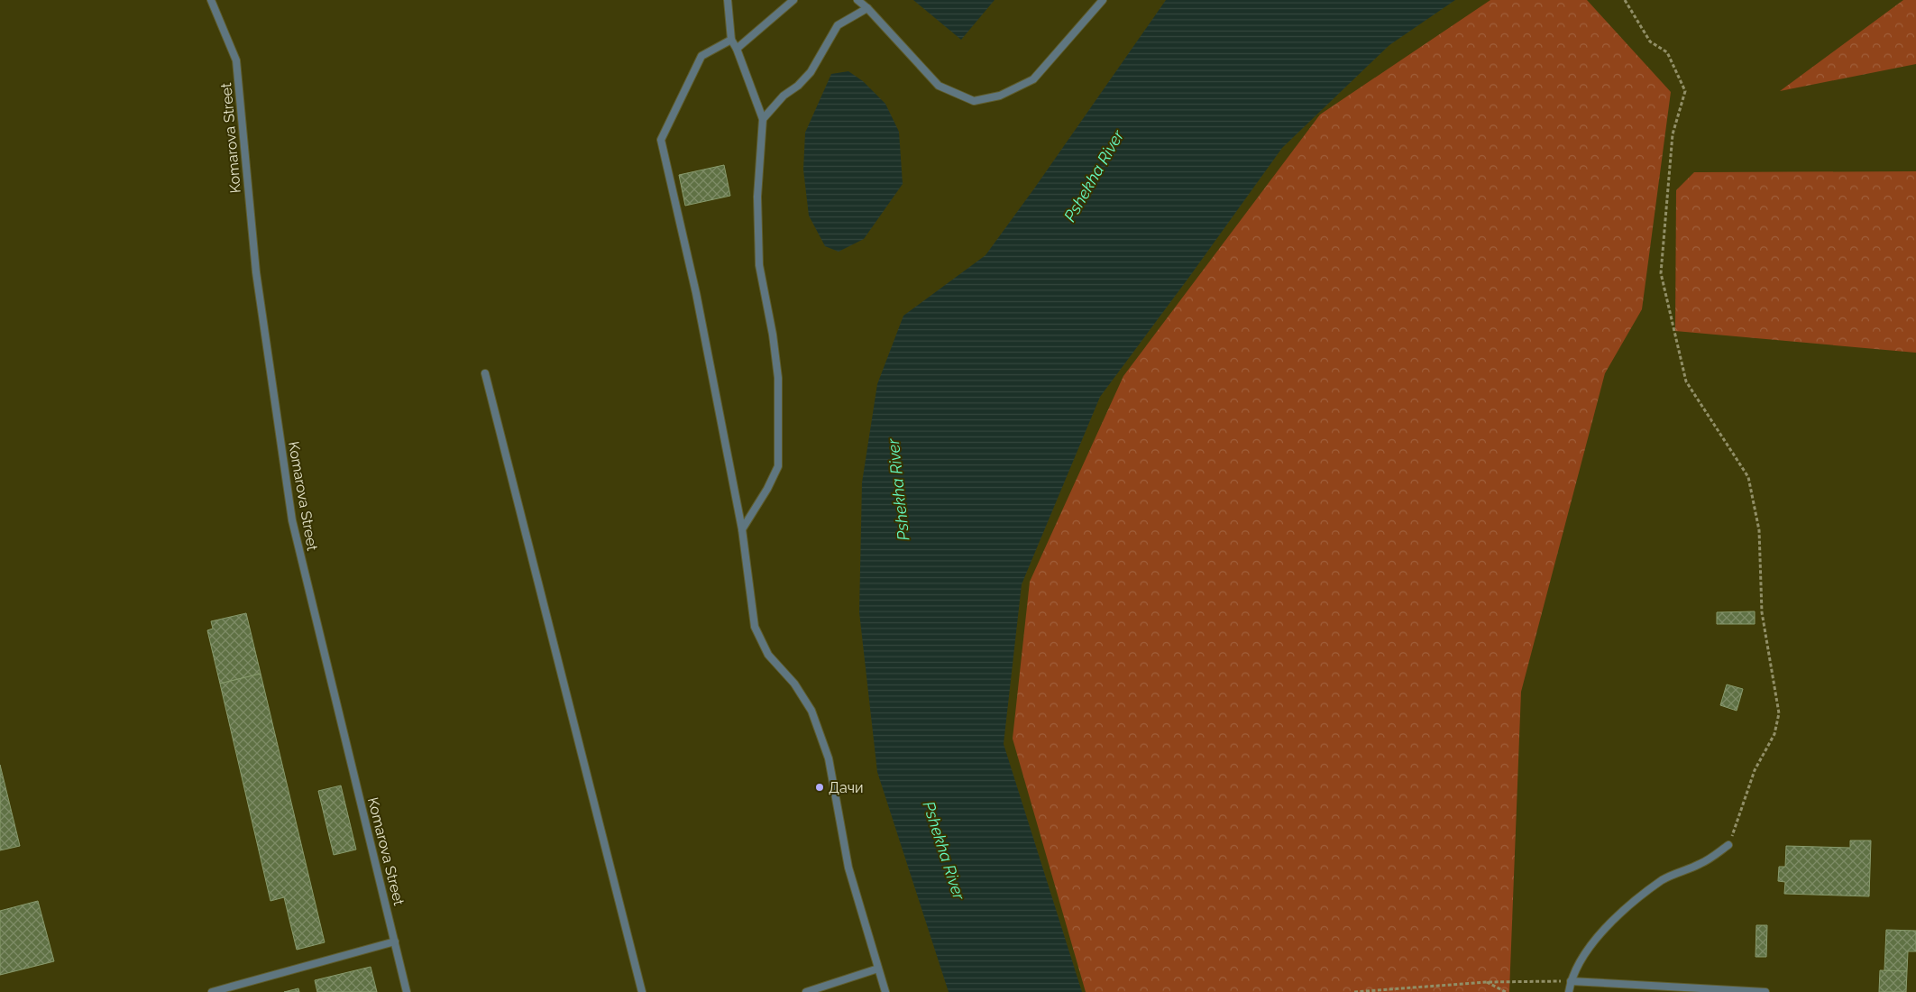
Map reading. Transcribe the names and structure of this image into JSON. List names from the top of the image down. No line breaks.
{"streets":{"lane":["Komarova Street"]},"water":["Pshekha River"],"places":["Дачи"]}
